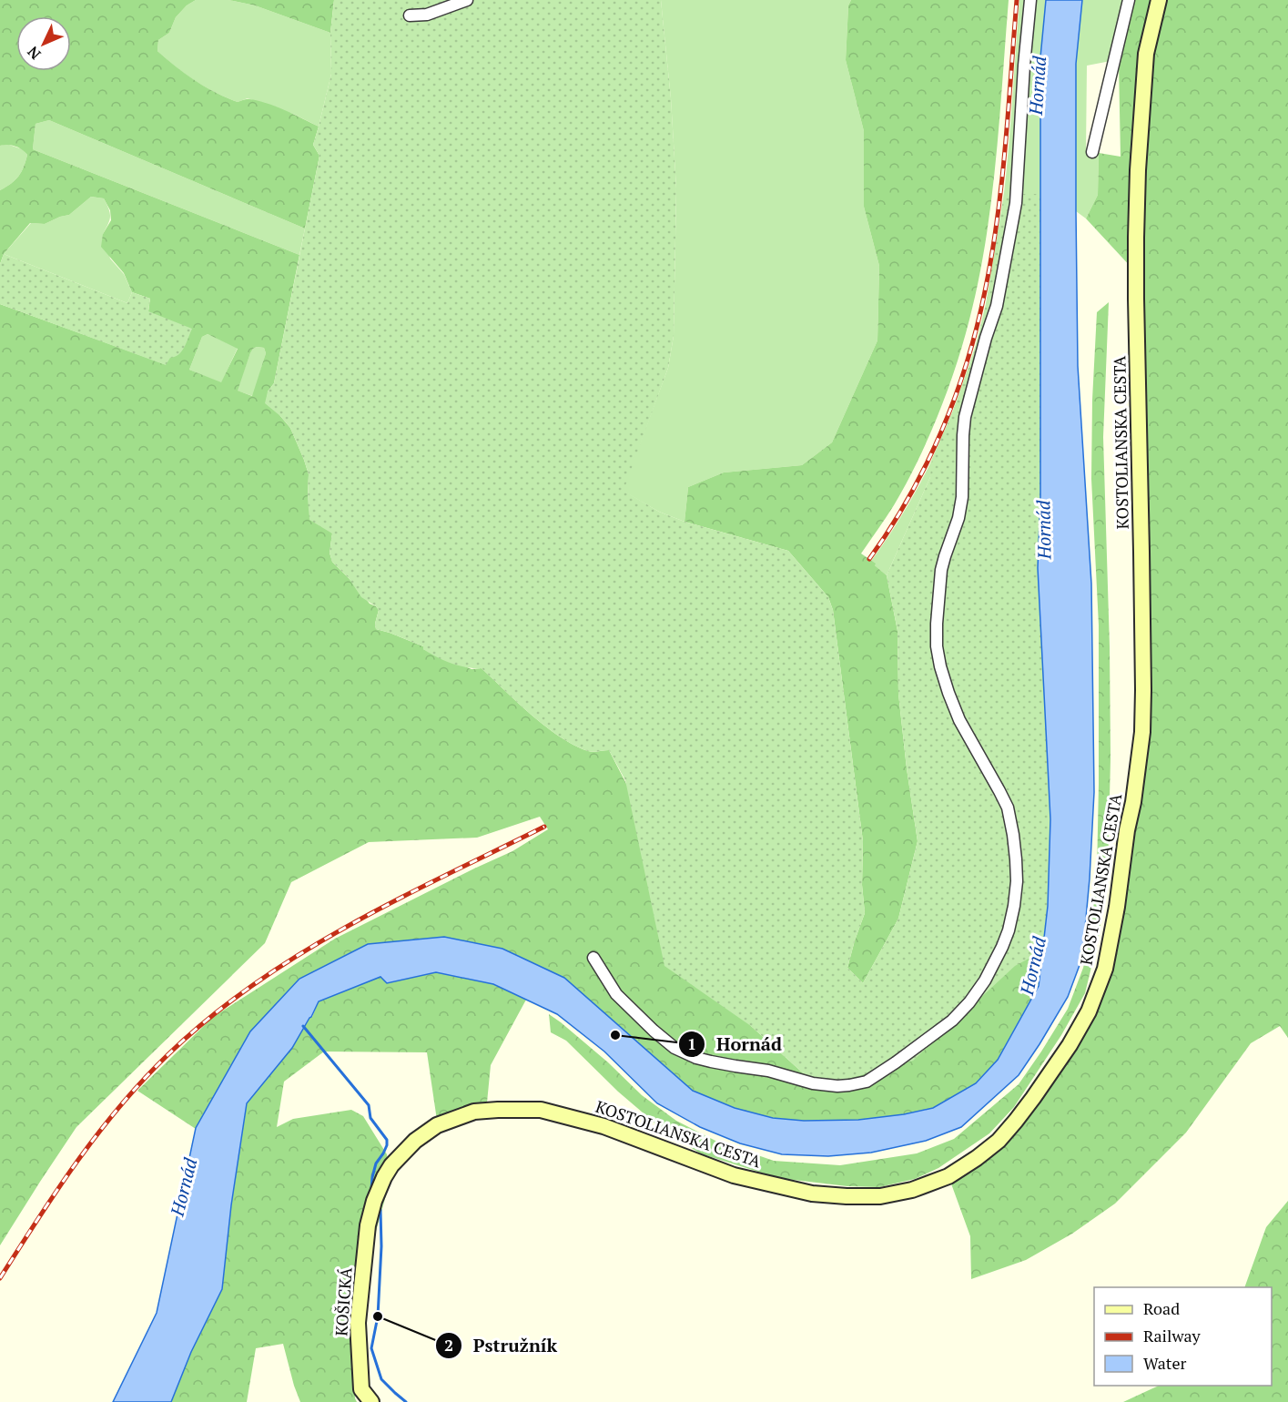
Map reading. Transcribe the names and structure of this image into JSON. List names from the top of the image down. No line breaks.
{"streets":{"street":["KOSTOLIANSKA CESTA","KOŠICKÁ"]},"crossings":[["KOSTOLIANSKA CESTA","KOŠICKÁ"]],"water":["Hornád"],"places":["Hornád","Pstružník"],"legend":["Road","Railway","Water"],"north":"bottom left"}
